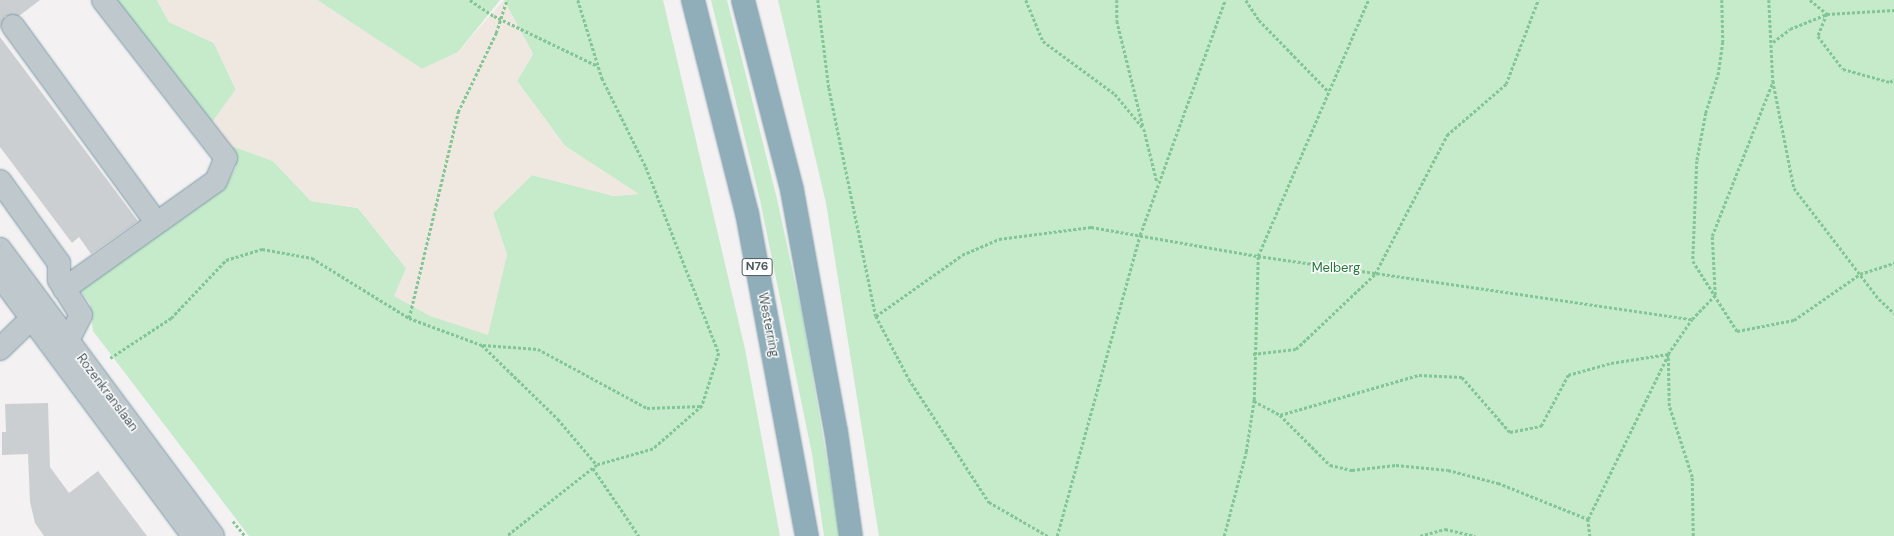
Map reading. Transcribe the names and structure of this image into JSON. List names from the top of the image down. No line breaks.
{"streets":{"highway":["N76","Westerring"],"street":["Rozenkranslaan"]},"parks":["Melberg"]}
